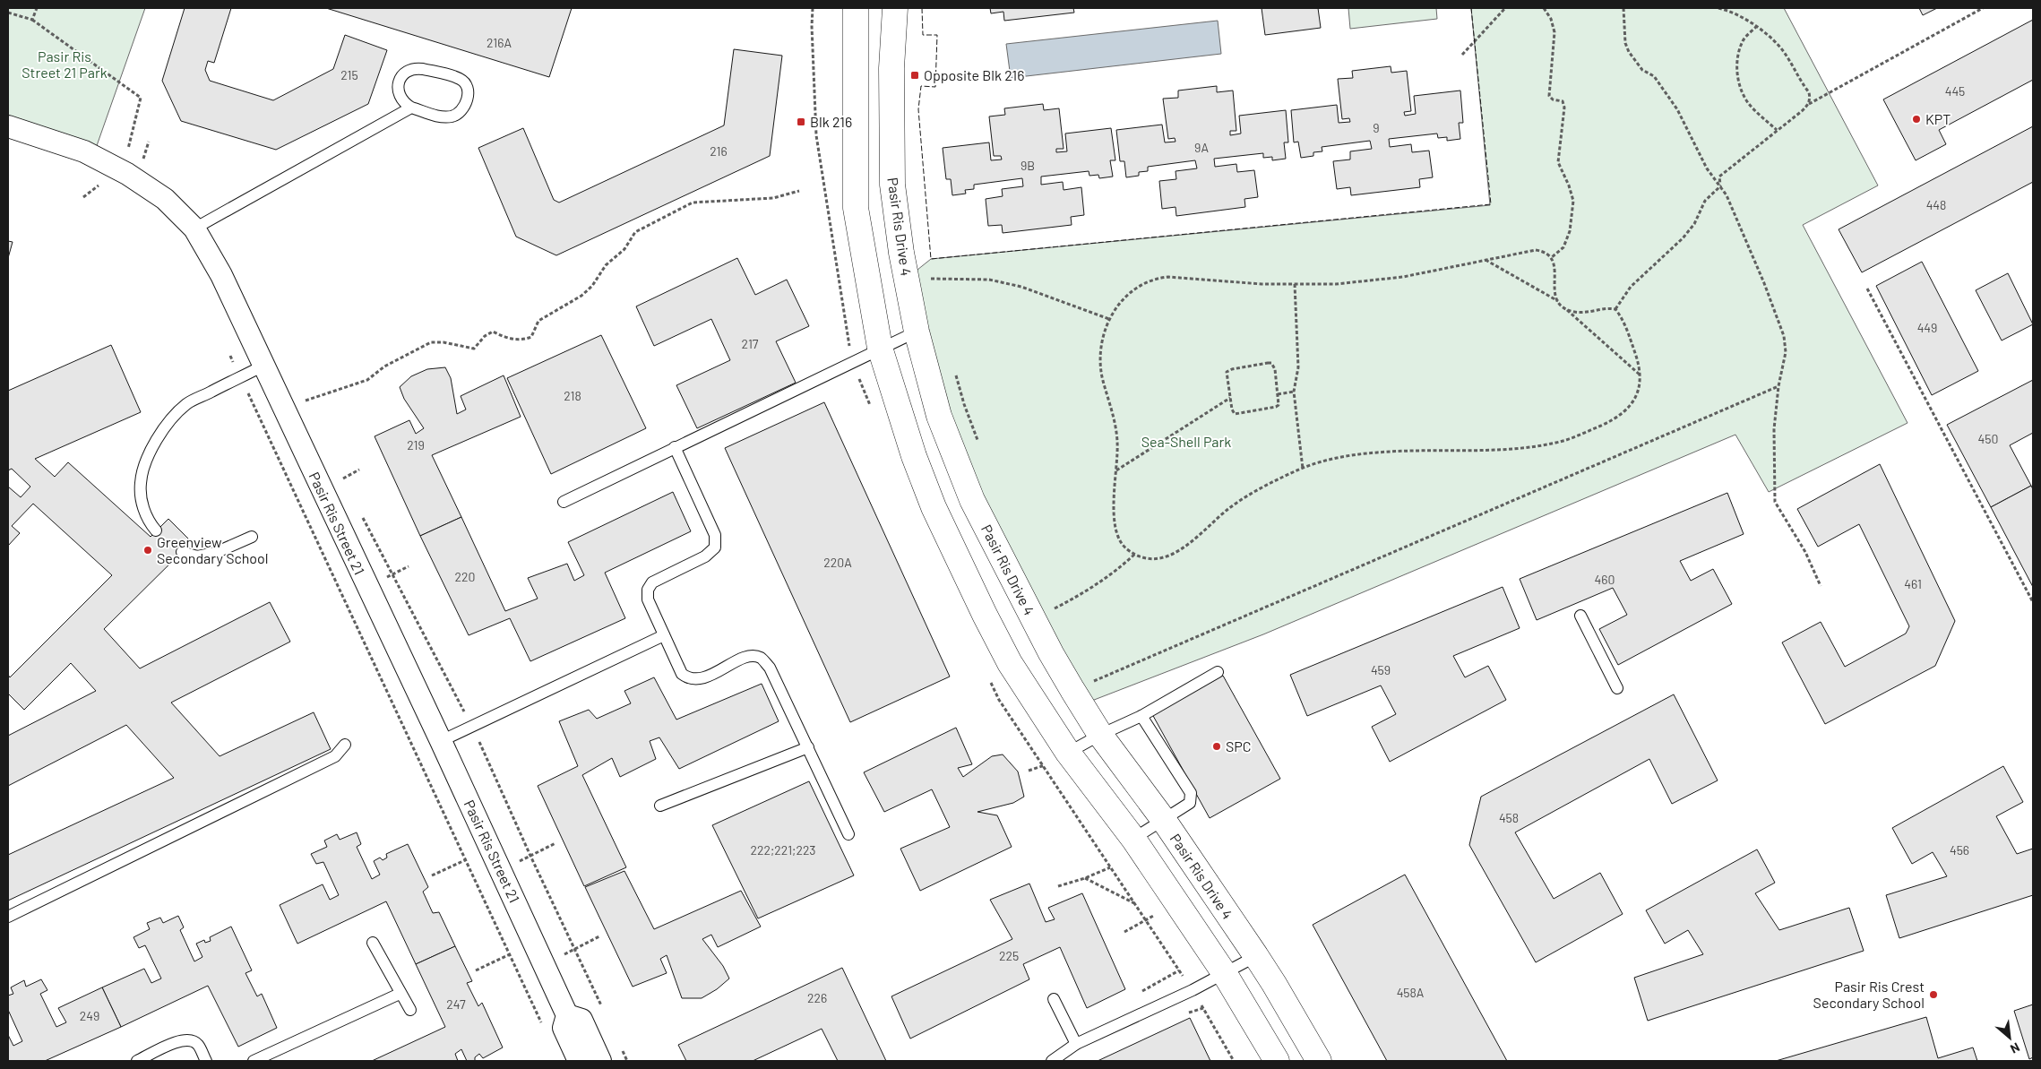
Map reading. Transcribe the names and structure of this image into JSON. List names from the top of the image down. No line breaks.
{"streets":{"street":["Pasir Ris Drive 4","Pasir Ris Street 21"]},"parks":["Pasir Ris Street 21 Park","Sea-Shell Park"],"places":{"transit":["Opposite Blk 216","Blk 216"],"other":["KPT","Greenview Secondary School","SPC","Pasir Ris Crest Secondary School"]},"house_numbers":["216A","215","445","9","9A","216","9B","448","449","217","218","450","219","220A","220","460","461","459","458","222;221;223","456","225","458A","226","247","249"],"north":"bottom right"}
